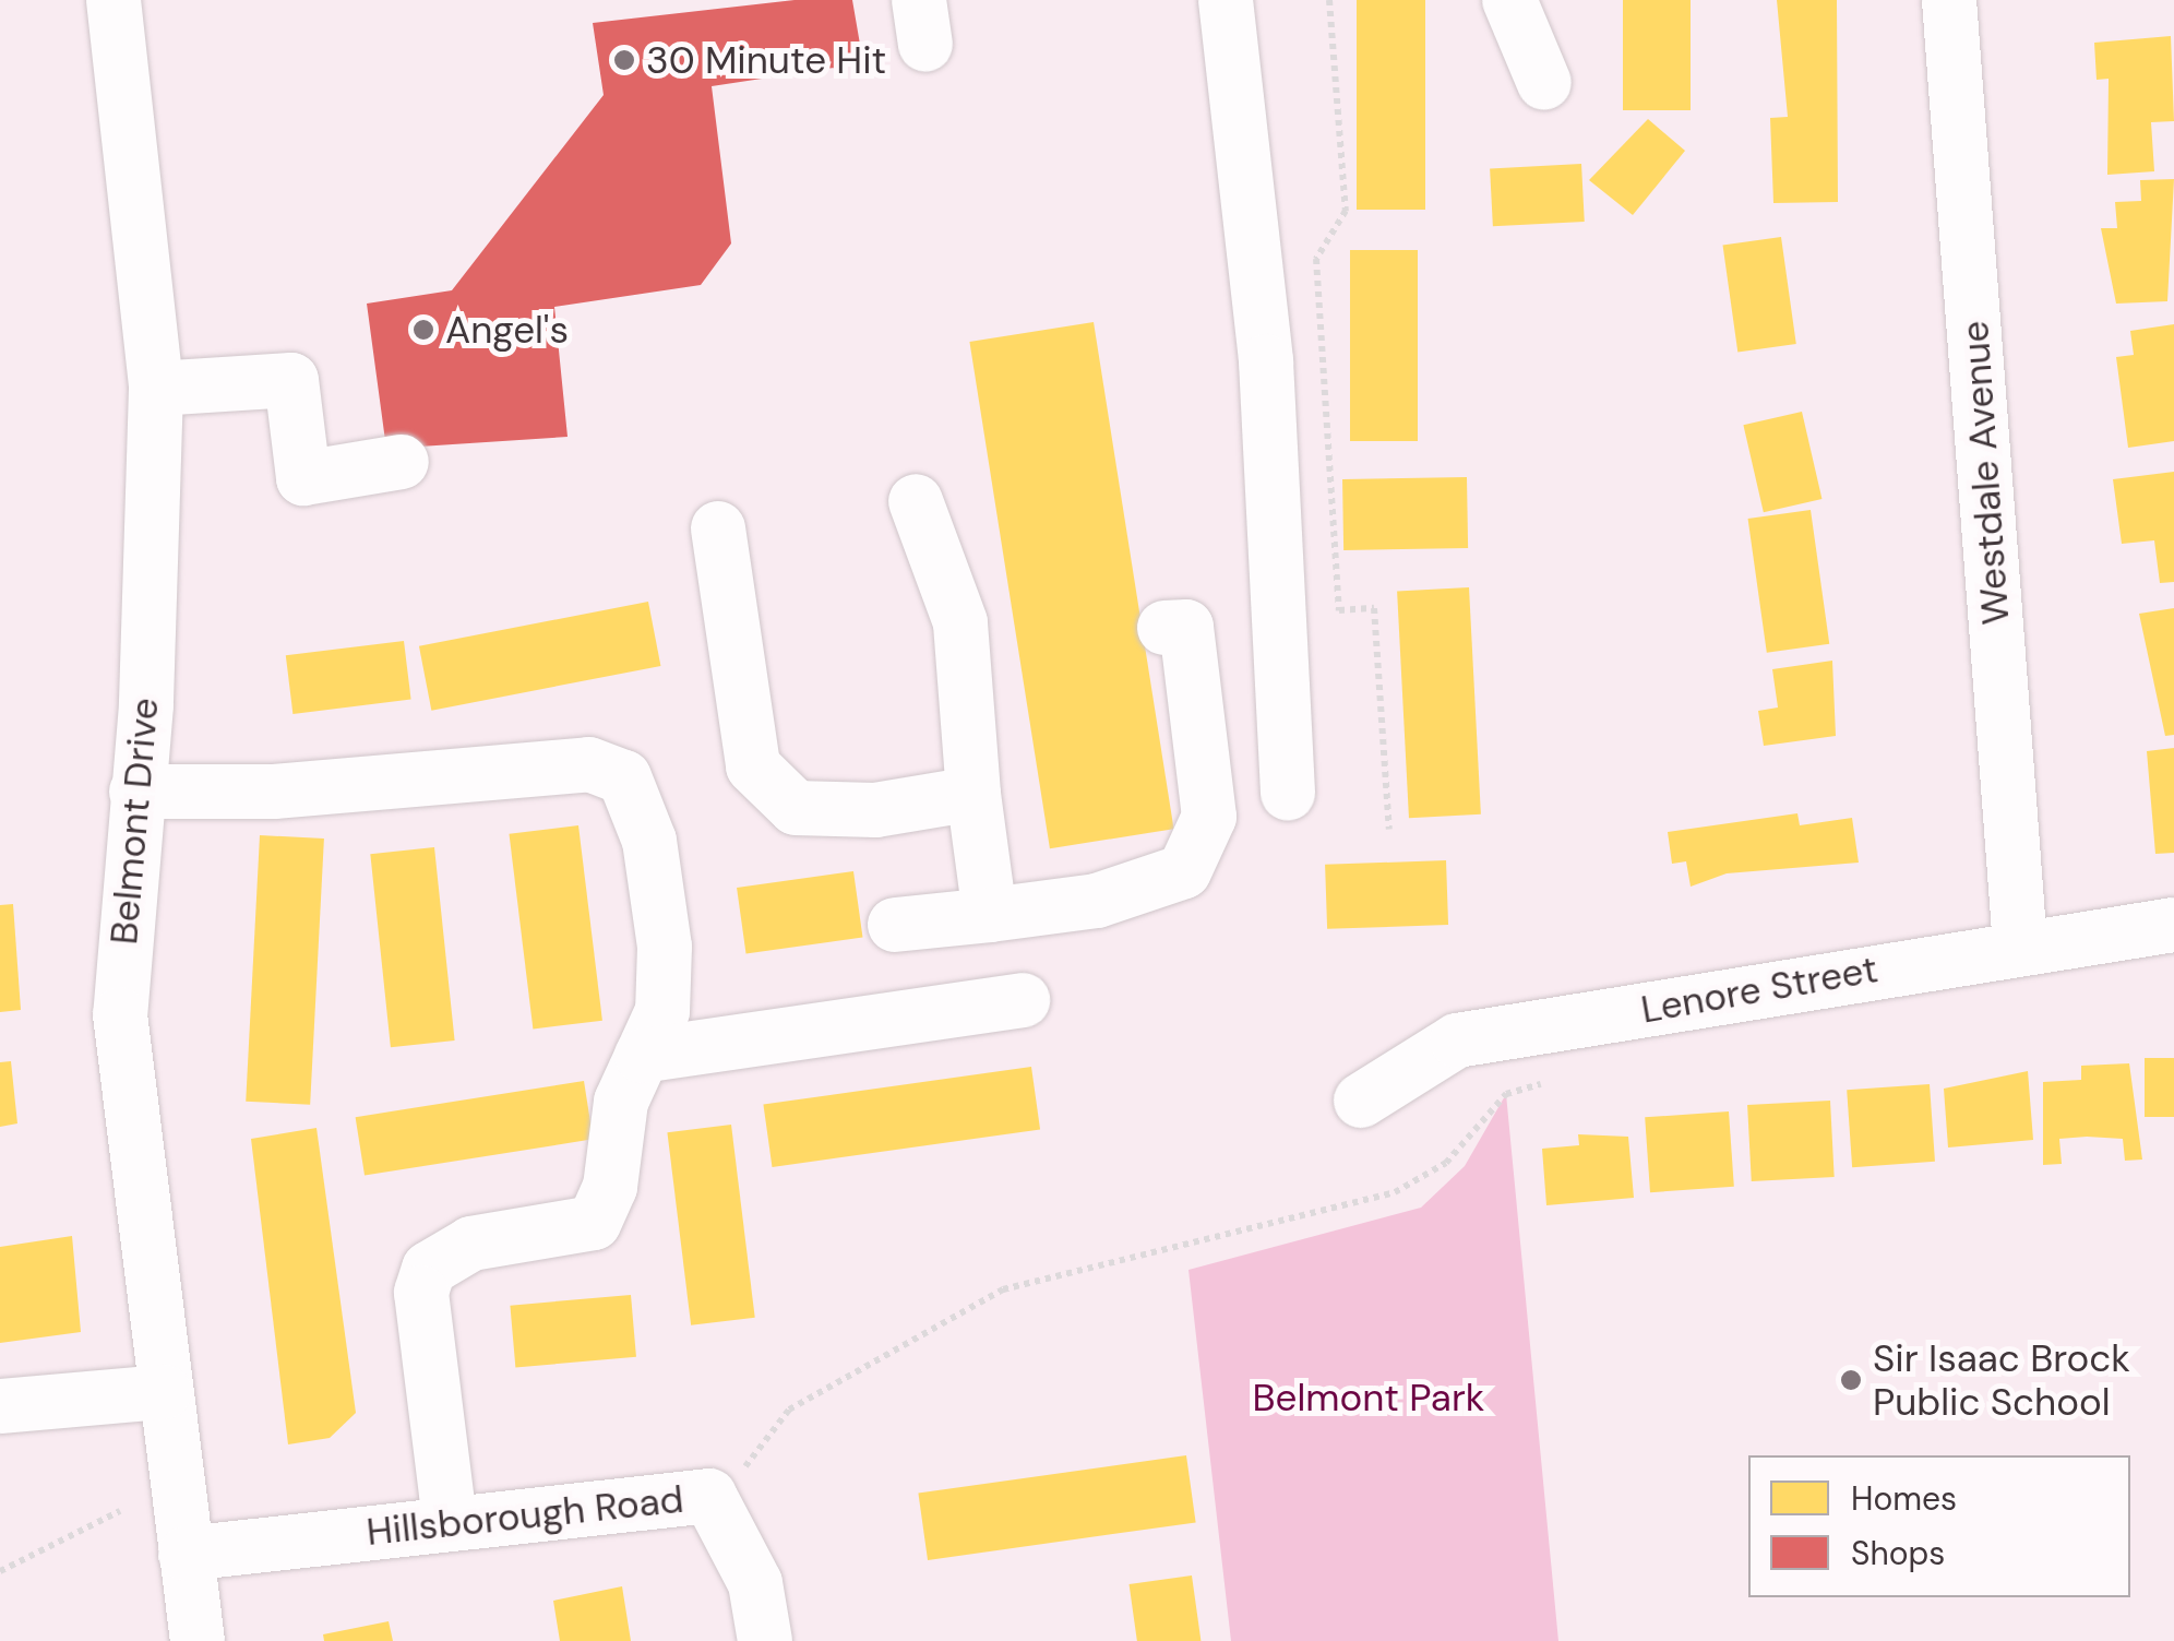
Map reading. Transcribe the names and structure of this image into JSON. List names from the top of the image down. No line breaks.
{"streets":{"street":["Westdale Avenue","Belmont Drive","Lenore Street","Hillsborough Road"]},"crossings":[["Westdale Avenue","Lenore Street"],["Belmont Drive","Hillsborough Road"]],"parks":["Belmont Park"],"places":["30 Minute Hit","Angel's","Sir Isaac Brock Public School"],"legend":["Homes","Shops"]}
